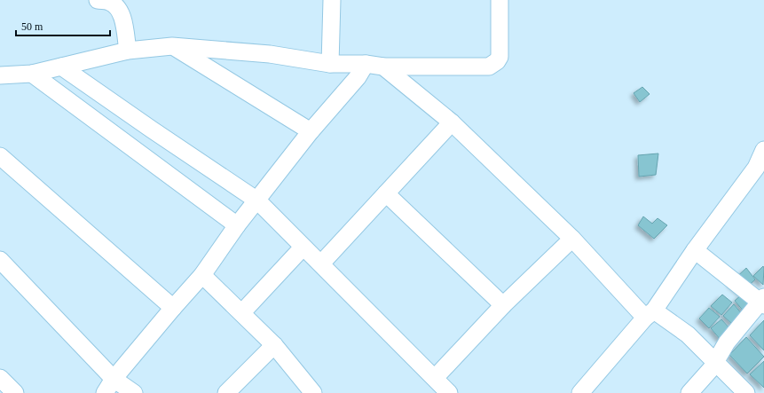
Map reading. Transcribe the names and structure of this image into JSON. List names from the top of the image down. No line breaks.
{"scale_bar":"50 m"}
